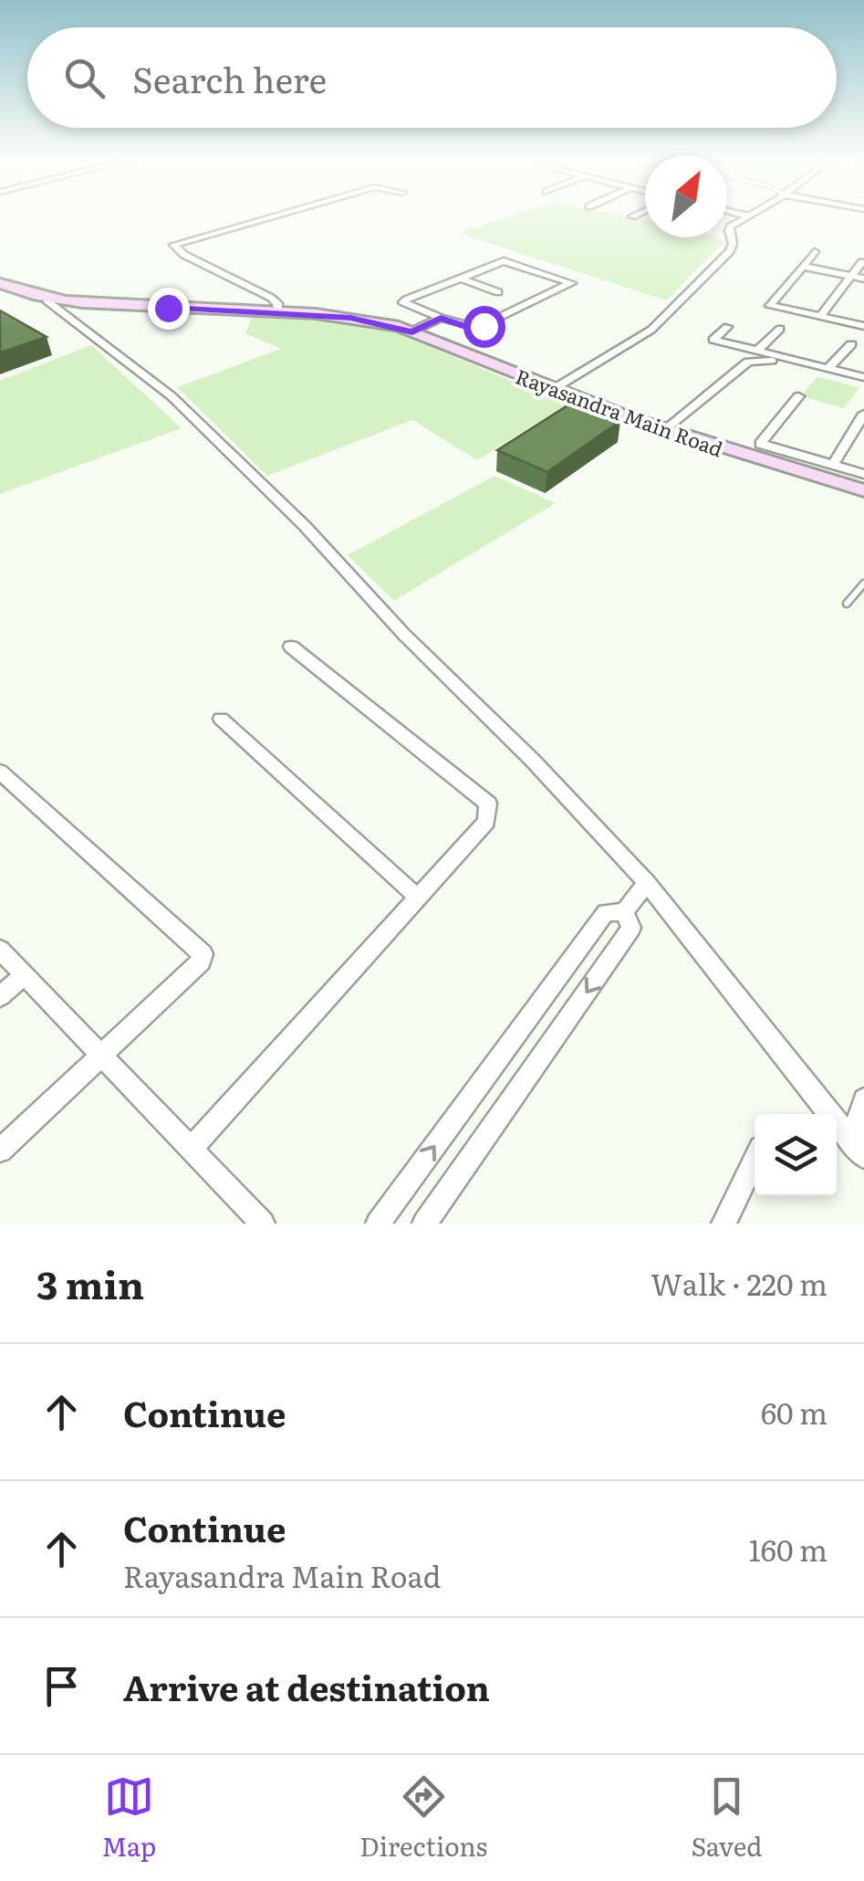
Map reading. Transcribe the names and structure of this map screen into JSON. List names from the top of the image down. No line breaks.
{"streets":{"street":["Rayasandra Main Road"]},"north":"top right","page":{"search":"Search here","heading":["3 min","Walk · 220 m"],"list":[["Continue","60 m"],["Continue","Rayasandra Main Road","160 m"],"Arrive at destination"],"nav":["Map","Directions","Saved"]}}
